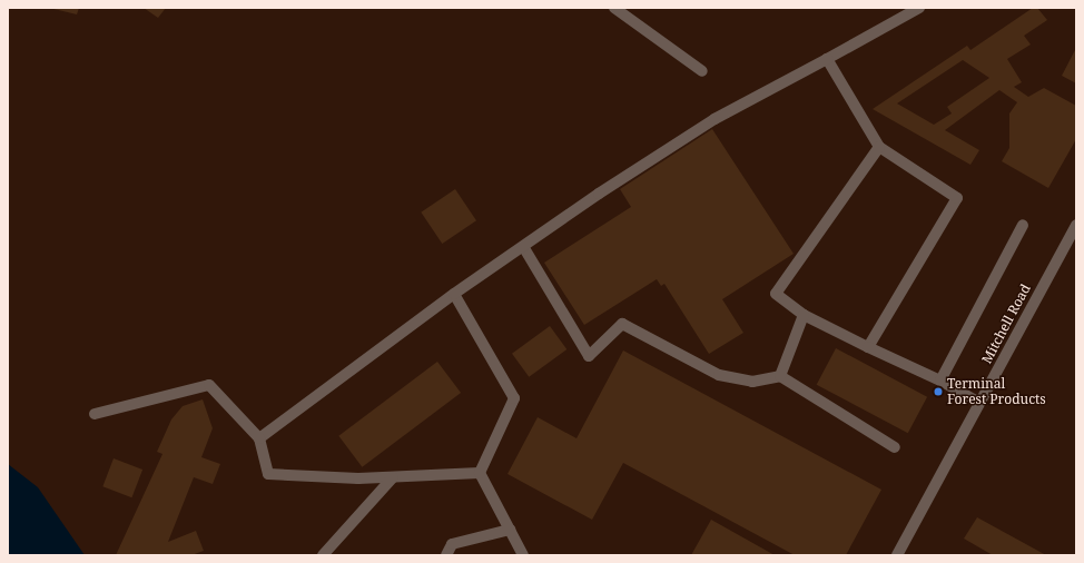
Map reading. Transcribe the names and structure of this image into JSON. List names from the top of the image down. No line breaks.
{"streets":{"street":["Mitchell Road"]},"places":["Terminal Forest Products"]}
